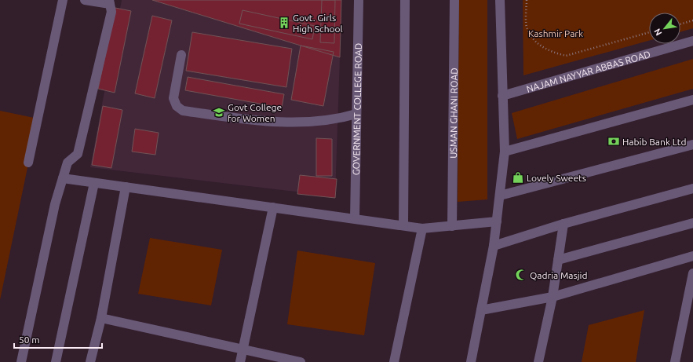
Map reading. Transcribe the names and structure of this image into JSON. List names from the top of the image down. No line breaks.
{"streets":{"street":["NAJAM NAYYAR ABBAS ROAD","GOVERNMENT COLLEGE ROAD","USMAN GHANI ROAD"]},"parks":["Kashmir Park"],"places":{"building":["Govt. Girls High School"],"school or university":["Govt College for Women"],"bank":["Habib Bank Ltd"],"shop":["Lovely Sweets"],"mosque":["Qadria Masjid"]},"scale_bar":"50 m","north":"bottom left"}
